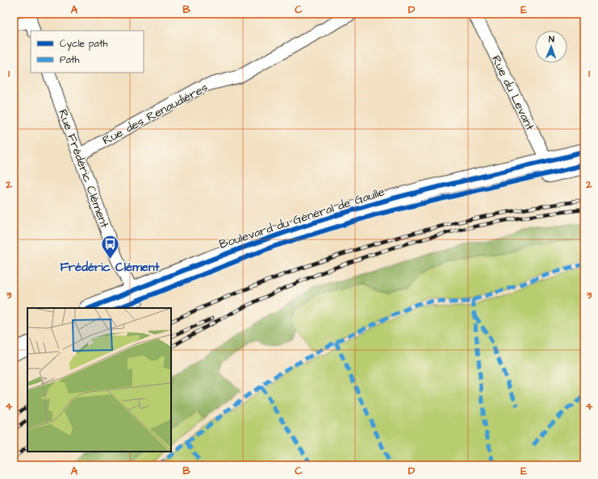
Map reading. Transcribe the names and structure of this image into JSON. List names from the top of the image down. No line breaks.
{"streets":{"main road":["Boulevard du Général de Gaulle"],"street":["Rue du Levant","Rue des Renaudières","Rue Frédéric Clément"]},"crossings":[["Rue du Levant","Boulevard du Général de Gaulle"],["Rue des Renaudières","Rue Frédéric Clément"],["Rue Frédéric Clément","Boulevard du Général de Gaulle"]],"places":{"bus stop":["Frédéric Clément"]},"legend":["Cycle path","Path"],"north":"top","grid":{"columns":["A","B","C","D","E"],"rows":["1","2","3","4"]}}
